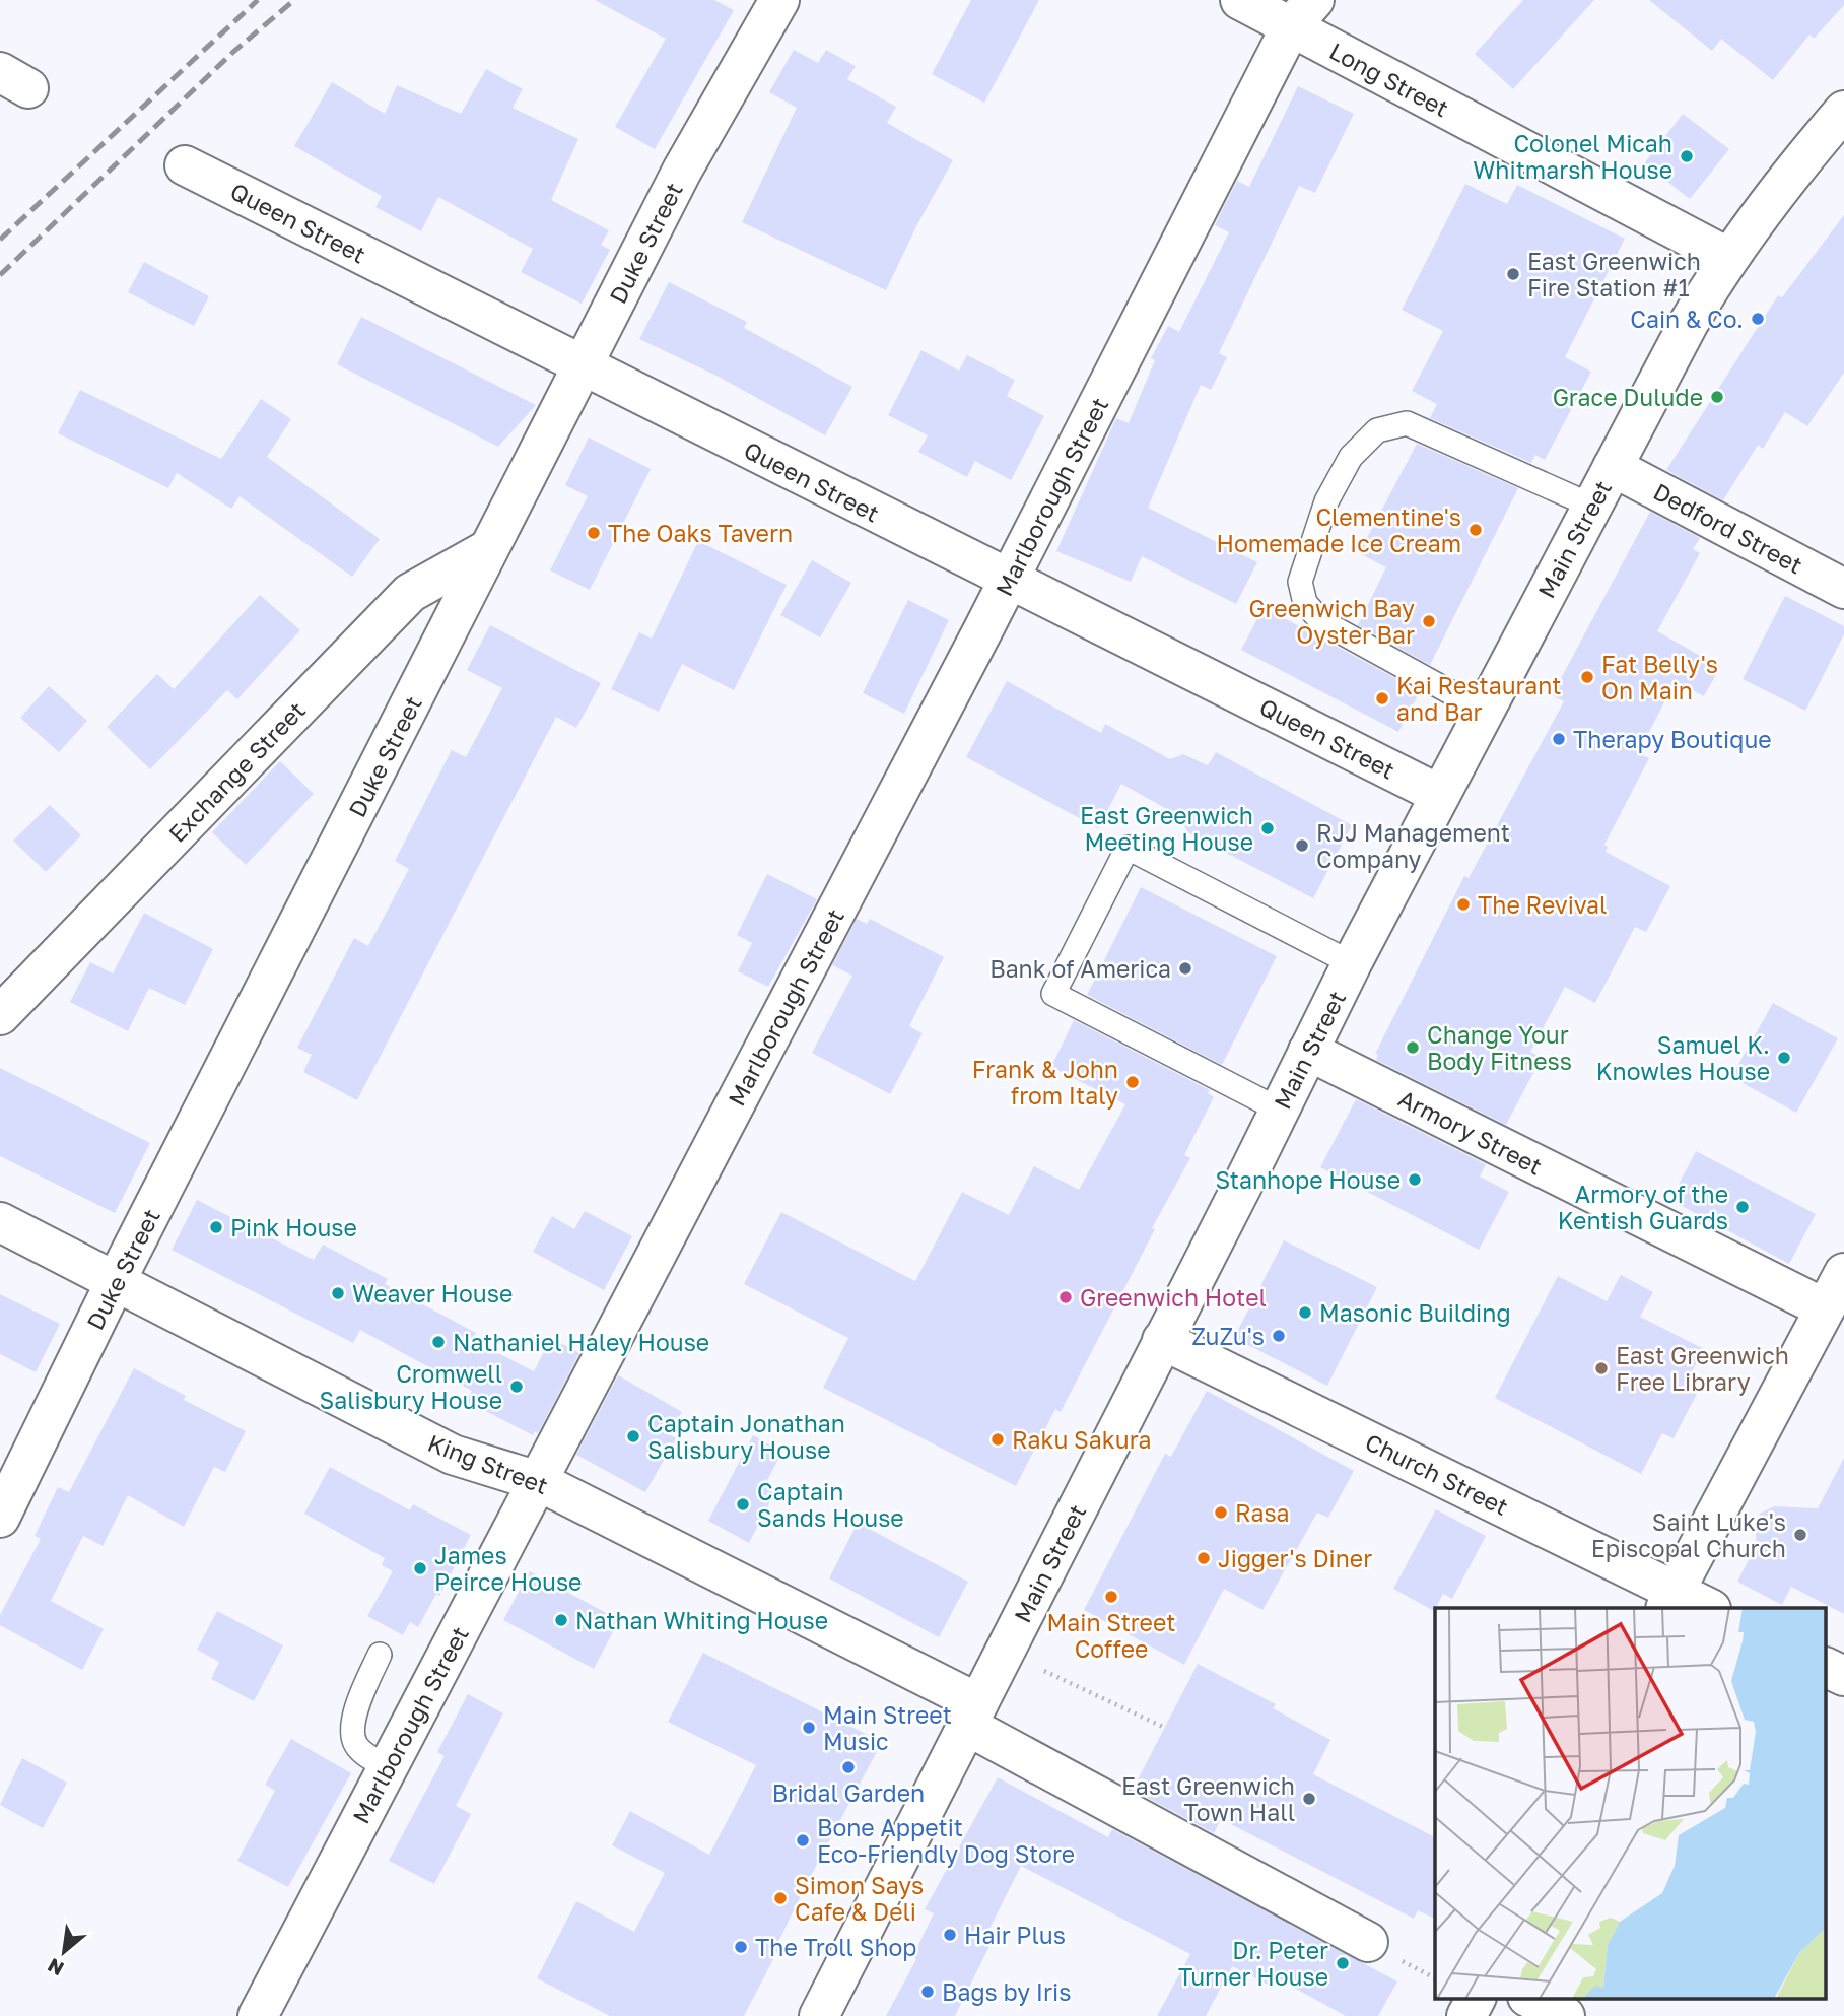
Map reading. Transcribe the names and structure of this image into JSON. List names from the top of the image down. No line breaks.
{"streets":{"street":["Long Street","Queen Street","Duke Street","Marlborough Street","Dedford Street","Main Street","Exchange Street","Armory Street","King Street","Church Street"]},"crossings":[["Long Street","Marlborough Street"],["Long Street","Main Street"],["Queen Street","Duke Street"],["Queen Street","Marlborough Street"],["Queen Street","Main Street"],["Duke Street","Exchange Street"],["Duke Street","King Street"],["Marlborough Street","King Street"],["Dedford Street","Main Street"],["Main Street","Armory Street"],["Main Street","King Street"],["Main Street","Church Street"]],"places":["Colonel Micah Whitmarsh House","East Greenwich Fire Station #1","Cain & Co.","Grace Dulude","Clementine's Homemade Ice Cream","The Oaks Tavern","Greenwich Bay Oyster Bar","Fat Belly's On Main","Kai Restaurant and Bar","Therapy Boutique","East Greenwich Meeting House","RJJ Management Company","The Revival","Bank of America","Change Your Body Fitness","Samuel K. Knowles House","Frank & John from Italy","Stanhope House","Armory of the Kentish Guards","Pink House","Weaver House","Greenwich Hotel","Masonic Building","ZuZu's","Nathaniel Haley House","East Greenwich Free Library","Cromwell Salisbury House","Captain Jonathan Salisbury House","Raku Sakura","Captain Sands House","Rasa","Saint Luke's Episcopal Church","Jigger's Diner","James Peirce House","Main Street Coffee","Nathan Whiting House","Main Street Music","Bridal Garden","East Greenwich Town Hall","Bone Appetit Eco-Friendly Dog Store","Simon Says Cafe & Deli","Hair Plus","The Troll Shop","Dr. Peter Turner House","Bags by Iris"],"north":"bottom left"}
